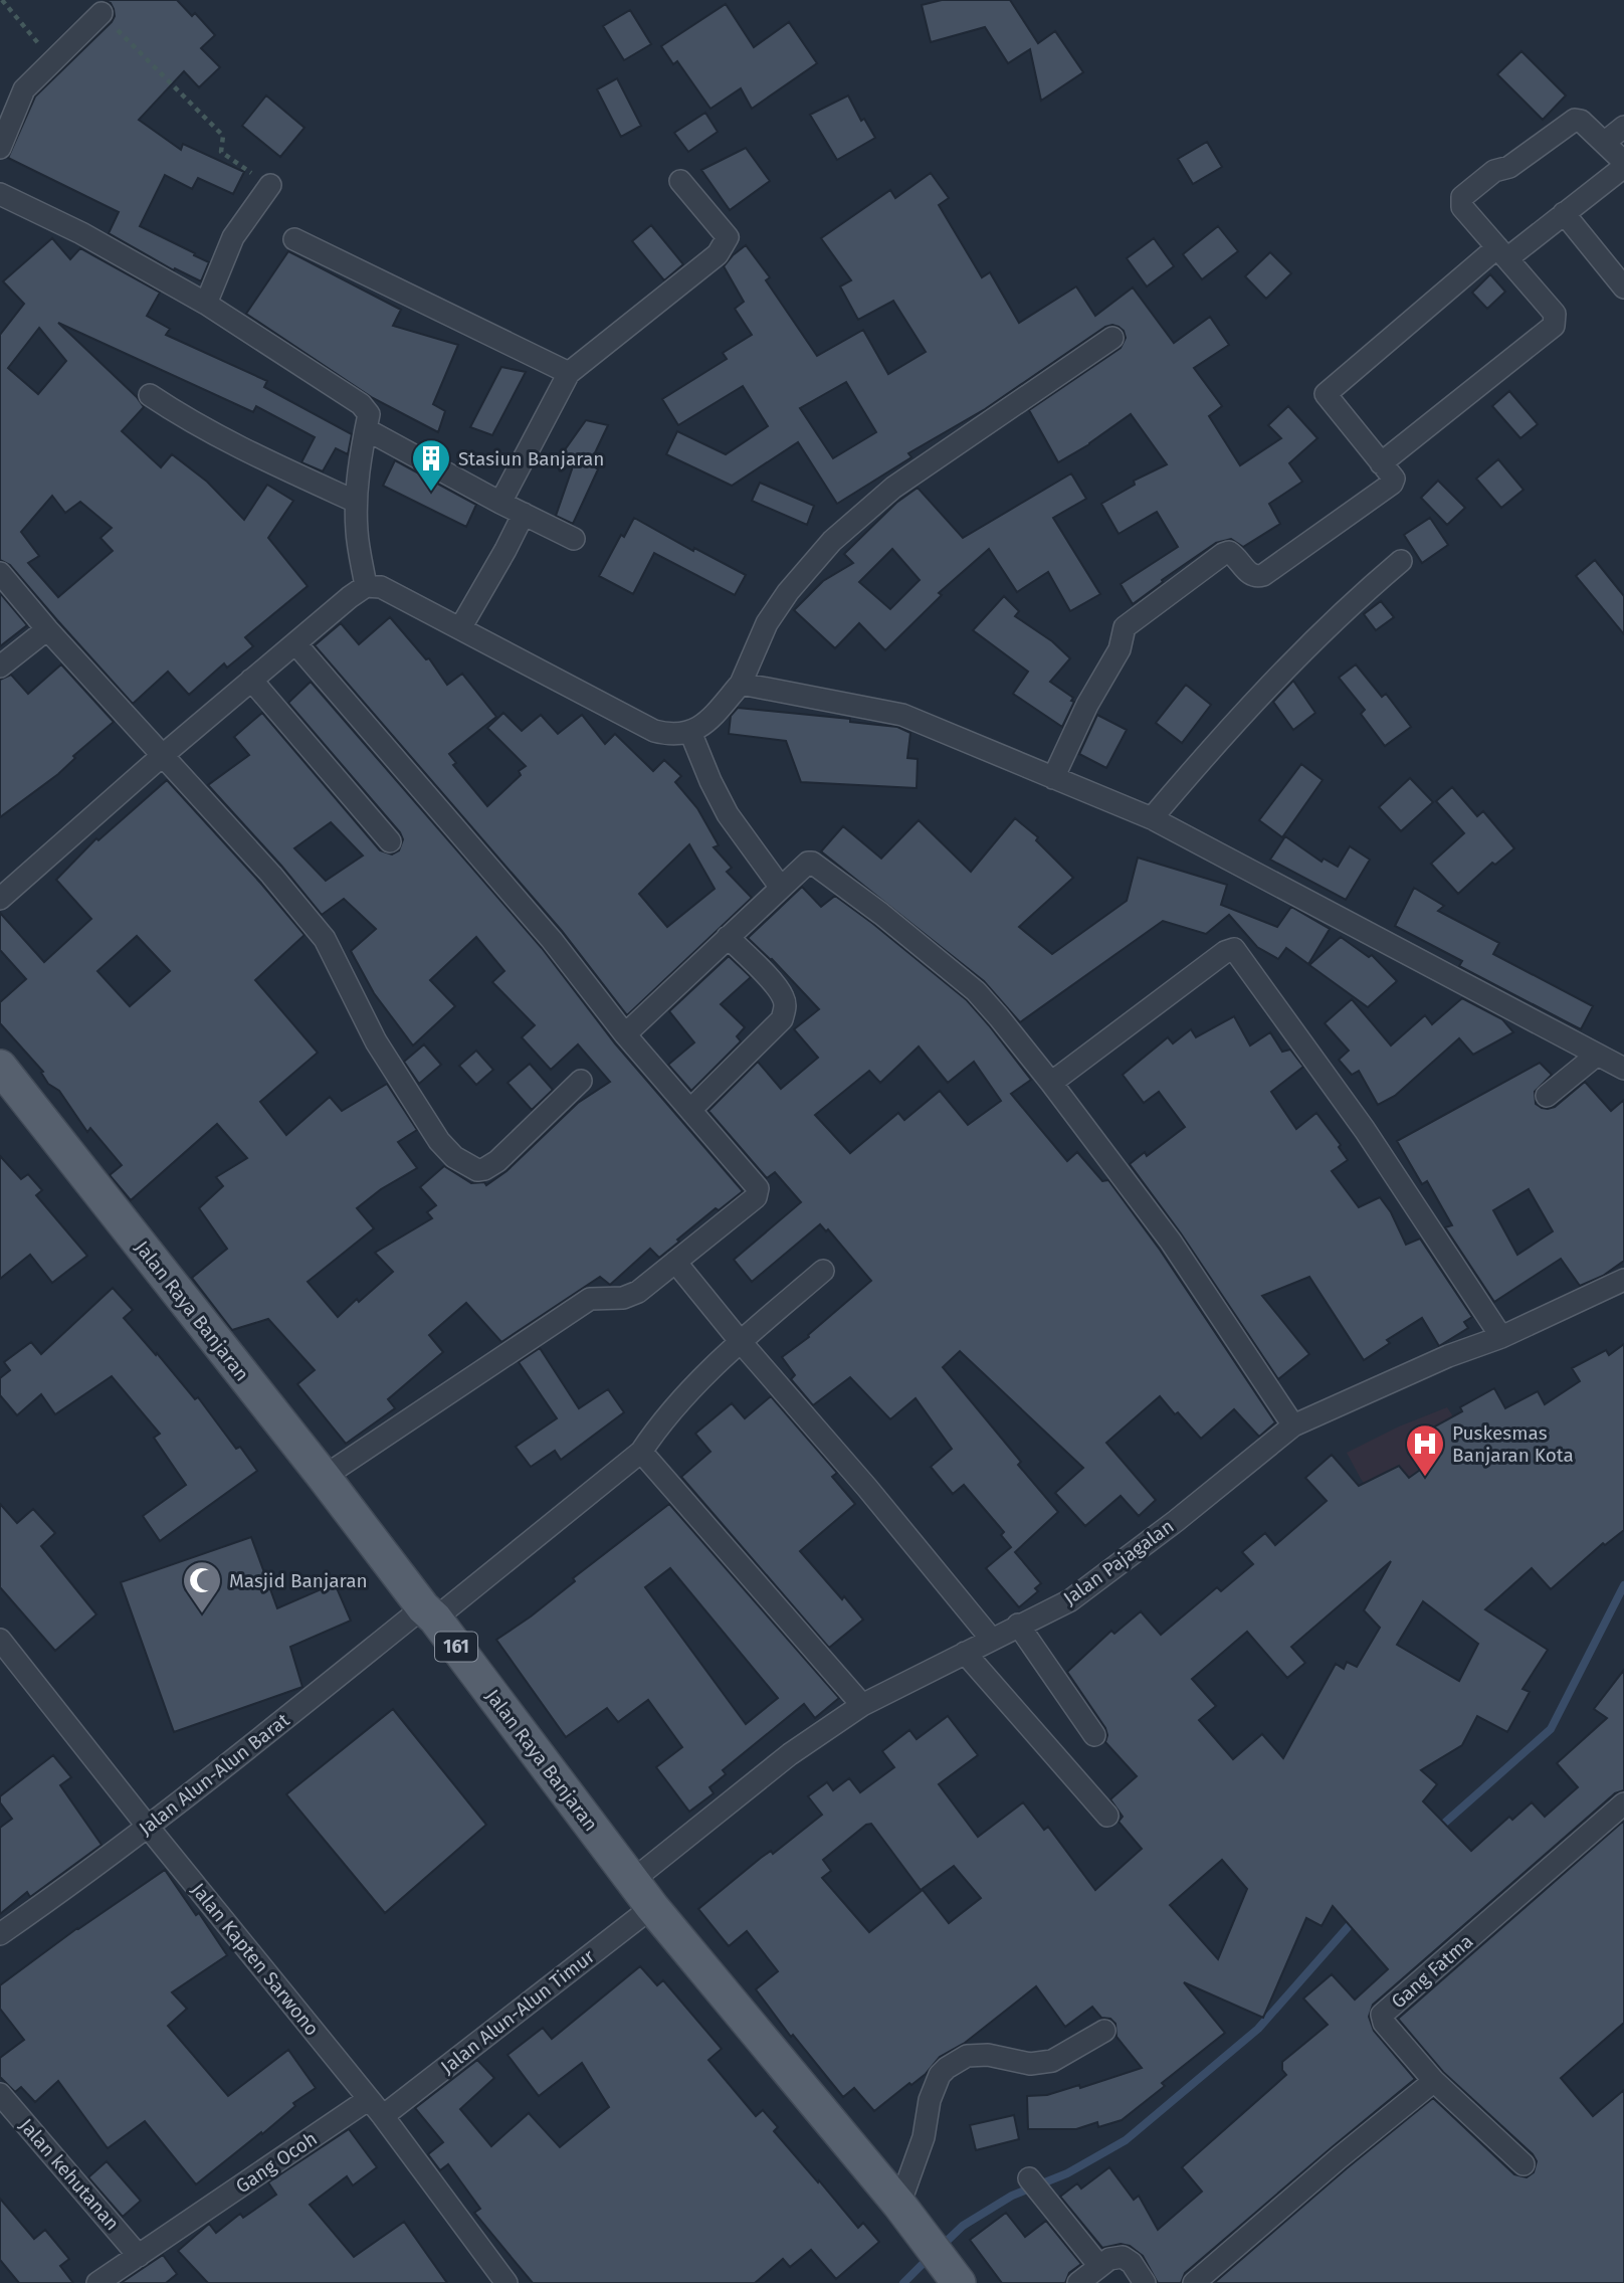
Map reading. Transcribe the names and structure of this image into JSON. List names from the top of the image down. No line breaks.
{"streets":{"main road":["Jalan Raya Banjaran","161"],"street":["Jalan Pajagalan","Jalan Alun-Alun Barat","Jalan Kapten Sarwono","Gang Fatma","Jalan Alun-Alun Timur","Gang Ocoh","Jalan kehutanan"]},"crossings":[["Jalan Raya Banjaran","Jalan Pajagalan"],["Jalan Raya Banjaran","Jalan Alun-Alun Barat"],["Jalan Raya Banjaran","Jalan Alun-Alun Timur"],["Jalan Alun-Alun Barat","Jalan Kapten Sarwono"],["Jalan Kapten Sarwono","Jalan Alun-Alun Timur"],["Jalan Kapten Sarwono","Gang Ocoh"],["Gang Ocoh","Jalan kehutanan"]],"places":{"building":["Stasiun Banjaran"],"hospital":["Puskesmas Banjaran Kota"],"mosque":["Masjid Banjaran"]}}
